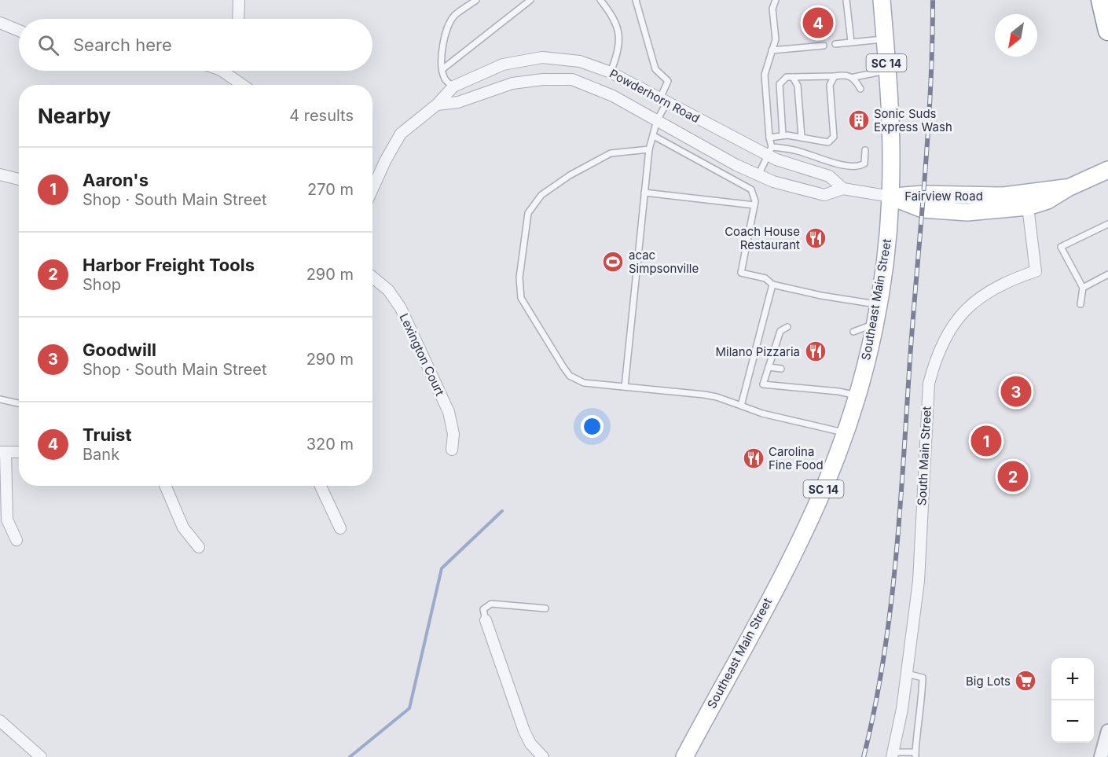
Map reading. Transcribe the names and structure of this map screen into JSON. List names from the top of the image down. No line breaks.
{"streets":{"main road":["SC 14","Fairview Road","Southeast Main Street"],"street":["Powderhorn Road","Lexington Court","South Main Street"]},"crossings":[["Powderhorn Road","Fairview Road"],["Powderhorn Road","Southeast Main Street"],["Fairview Road","Southeast Main Street"],["Fairview Road","South Main Street"]],"places":{"building":["Sonic Suds Express Wash"],"restaurant":["Coach House Restaurant","Milano Pizzaria","Carolina Fine Food"],"sports":["acac Simpsonville"],"supermarket":["Big Lots"]},"north":"bottom left","page":{"pins":["4","3","1","2"],"search":"Search here","heading":["Nearby","4 results"],"list":[{"mark":"1","name":"Aaron's","note":"Shop · South Main Street","value":"270 m"},{"mark":"2","name":"Harbor Freight Tools","note":"Shop","value":"290 m"},{"mark":"3","name":"Goodwill","note":"Shop · South Main Street","value":"290 m"},{"mark":"4","name":"Truist","note":"Bank","value":"320 m"}],"map_buttons":["+","−"]}}
